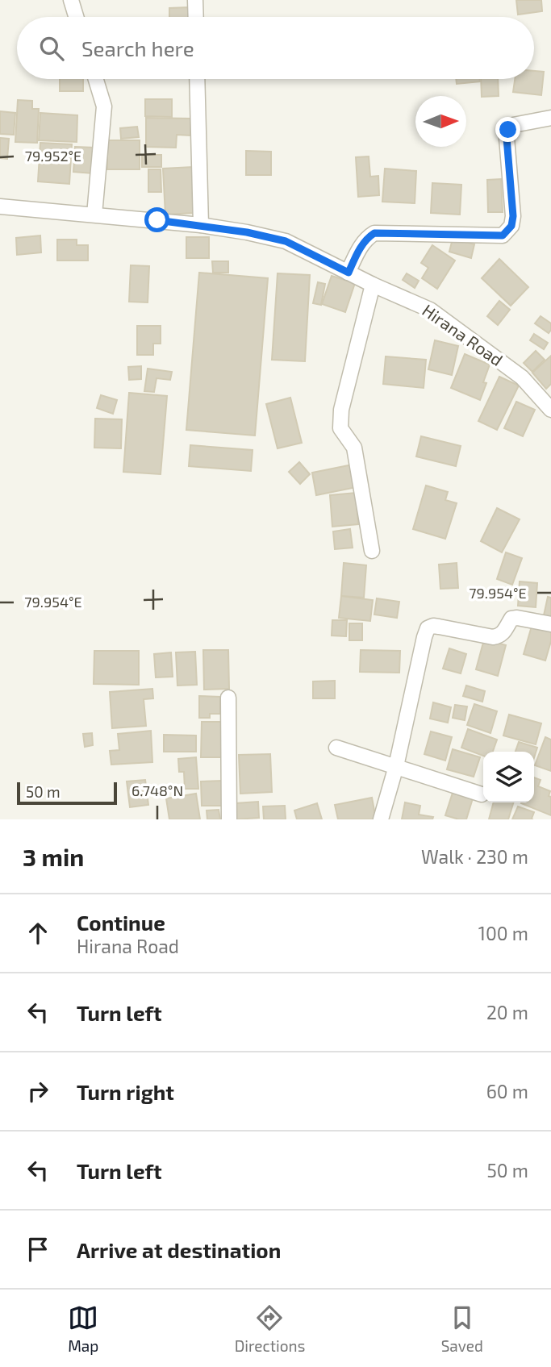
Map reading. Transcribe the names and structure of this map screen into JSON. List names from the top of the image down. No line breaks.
{"streets":{"street":["Hirana Road"]},"scale_bar":"50 m","north":"right","page":{"search":"Search here","scale":"50 m","heading":["3 min","Walk · 230 m"],"list":[["Continue","Hirana Road","100 m"],["Turn left","20 m"],["Turn right","60 m"],["Turn left","50 m"],"Arrive at destination"],"nav":["Map","Directions","Saved"]},"coordinates":["79.952°E","79.954°E","6.748°N"]}
